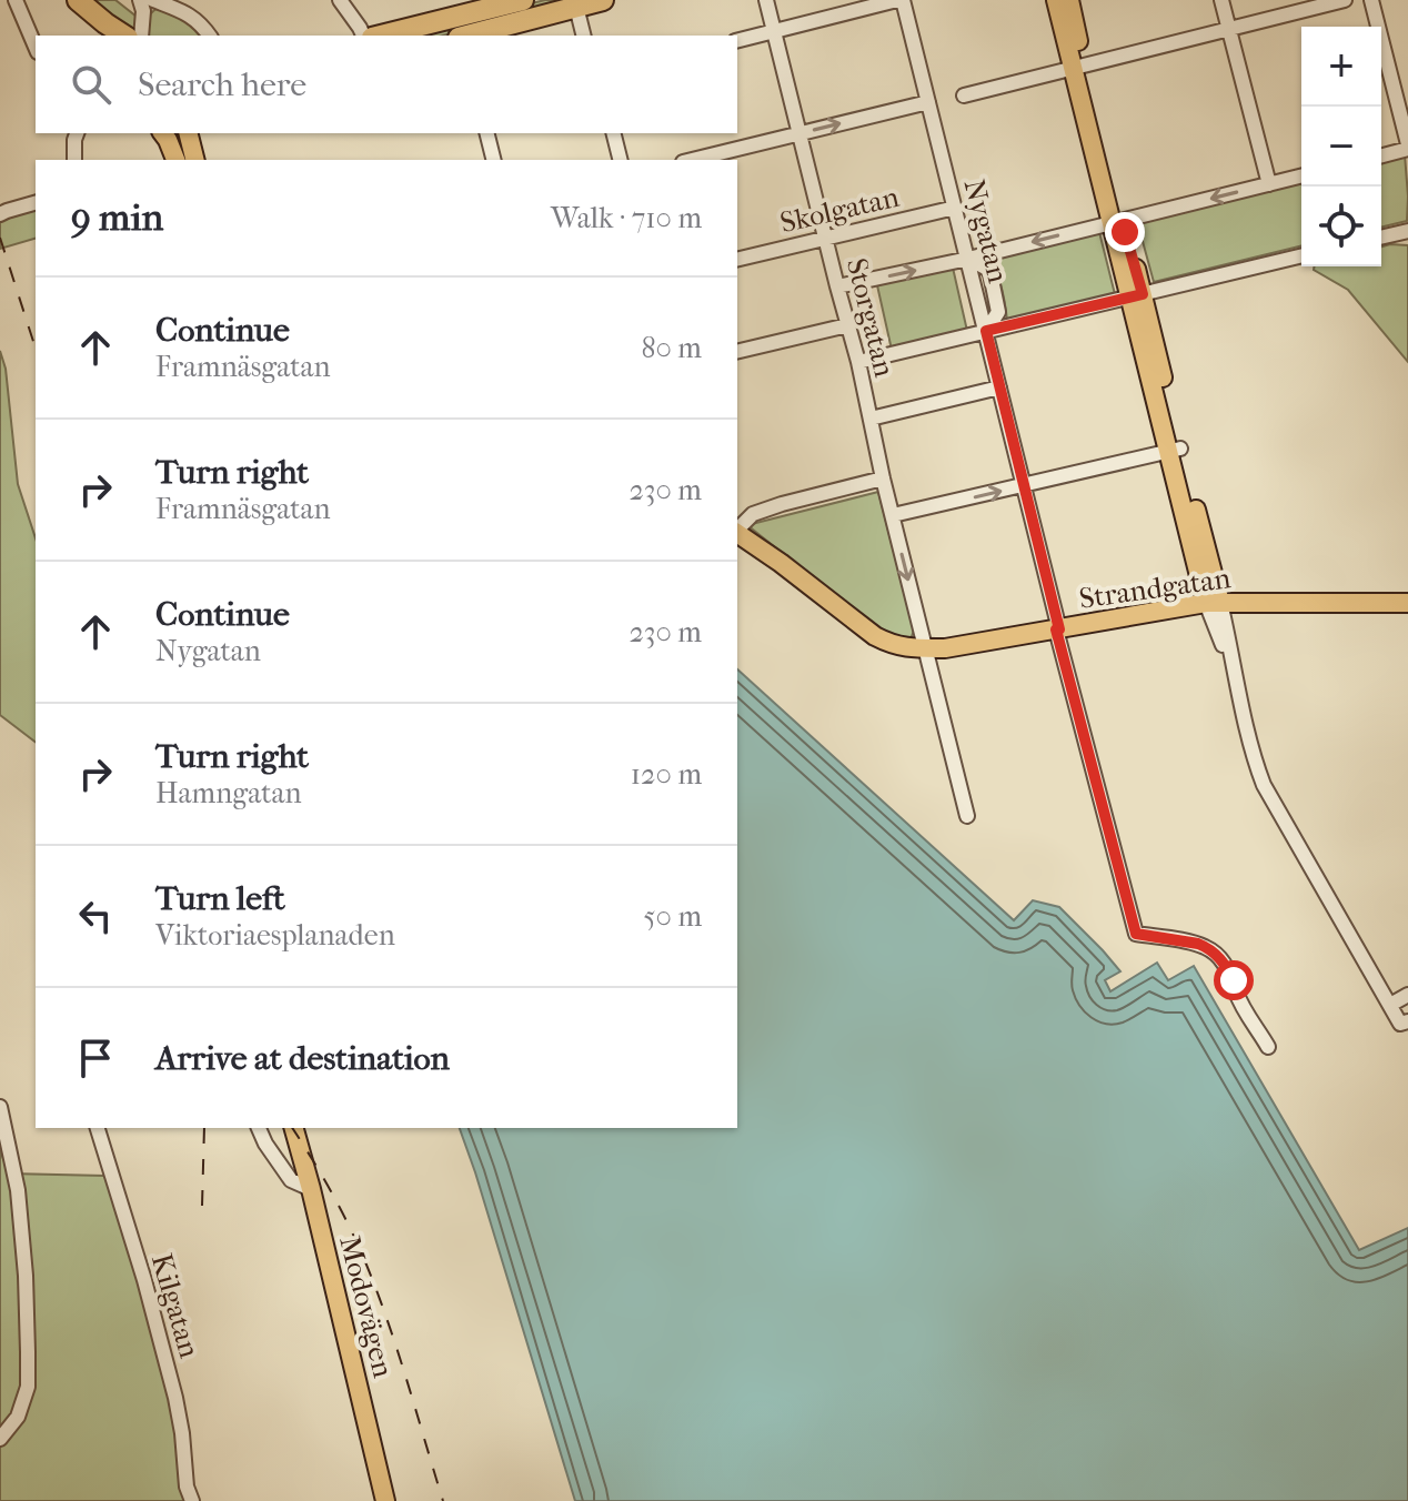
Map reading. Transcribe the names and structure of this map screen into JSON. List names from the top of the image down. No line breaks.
{"streets":{"main road":["Strandgatan","Modovägen"],"street":["Skolgatan","Nygatan","Storgatan","Kilgatan"]},"crossings":[["Skolgatan","Nygatan"],["Skolgatan","Storgatan"],["Storgatan","Strandgatan"]],"page":{"map_buttons":["+","−"],"search":"Search here","heading":["9 min","Walk · 710 m"],"list":[["Continue","Framnäsgatan","80 m"],["Turn right","Framnäsgatan","230 m"],["Continue","Nygatan","230 m"],["Turn right","Hamngatan","120 m"],["Turn left","Viktoriaesplanaden","50 m"],"Arrive at destination"]}}
